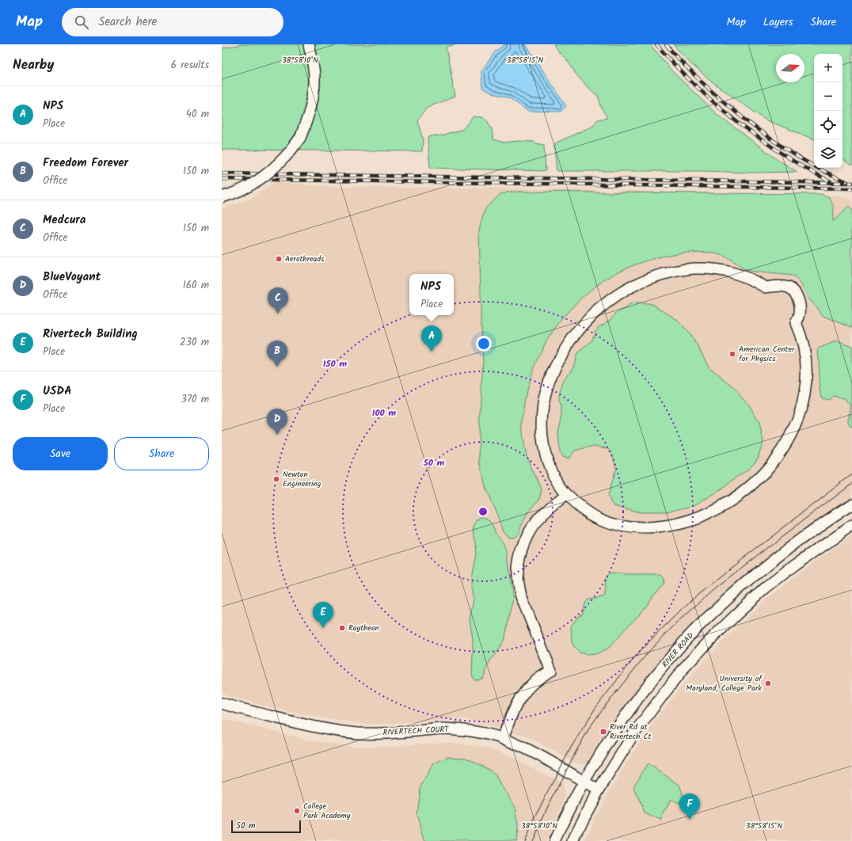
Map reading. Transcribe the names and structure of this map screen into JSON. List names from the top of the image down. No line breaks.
{"streets":{"street":["RIVER ROAD","RIVERTECH COURT"]},"crossings":[["RIVER ROAD","RIVERTECH COURT"]],"places":{"other":["Aerothreads","American Center for Physics","Newton Engineering","Raytheon","University of Maryland, College Park","College Park Academy"],"transit":["River Rd at Rivertech Ct"]},"scale_bar":"50 m","north":"right","page":{"header":"Map","search":"Search here","nav":["Map","Layers","Share"],"heading":["Nearby","6 results"],"map_buttons":["+","−"],"list":[{"mark":"A","name":"NPS","note":"Place","value":"40 m"},{"mark":"B","name":"Freedom Forever","note":"Office","value":"150 m"},{"mark":"C","name":"Medcura","note":"Office","value":"150 m"},{"mark":"D","name":"BlueVoyant","note":"Office","value":"160 m"},{"mark":"E","name":"Rivertech Building","note":"Place","value":"230 m"},{"mark":"F","name":"USDA","note":"Place","value":"370 m"}],"popup":["NPS","Place"],"pins":["C","A","B","D","E","F"],"buttons":["Save","Share"],"scale":"50 m"},"coordinates":["38°58'10\"N","38°58'15\"N"],"rings":["150 m","100 m","50 m"]}
